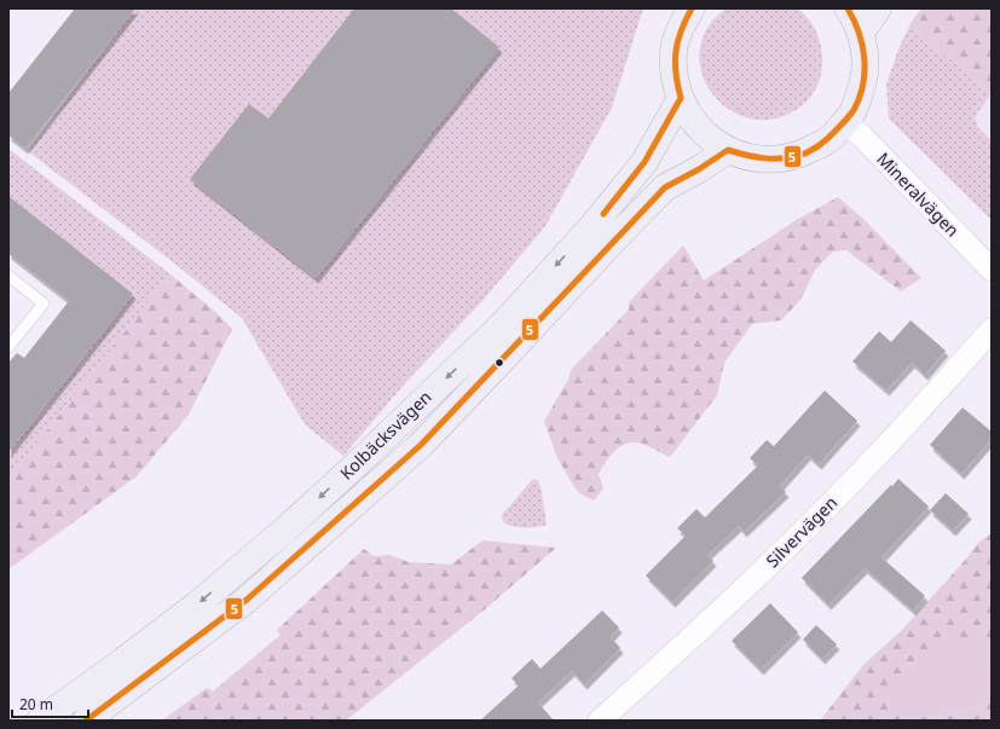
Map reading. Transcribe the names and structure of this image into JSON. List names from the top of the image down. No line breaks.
{"streets":{"highway":["Kolbäcksvägen"],"street":["Mineralvägen","Silvervägen"]},"lines":["transit line 5"],"scale_bar":"20 m"}
